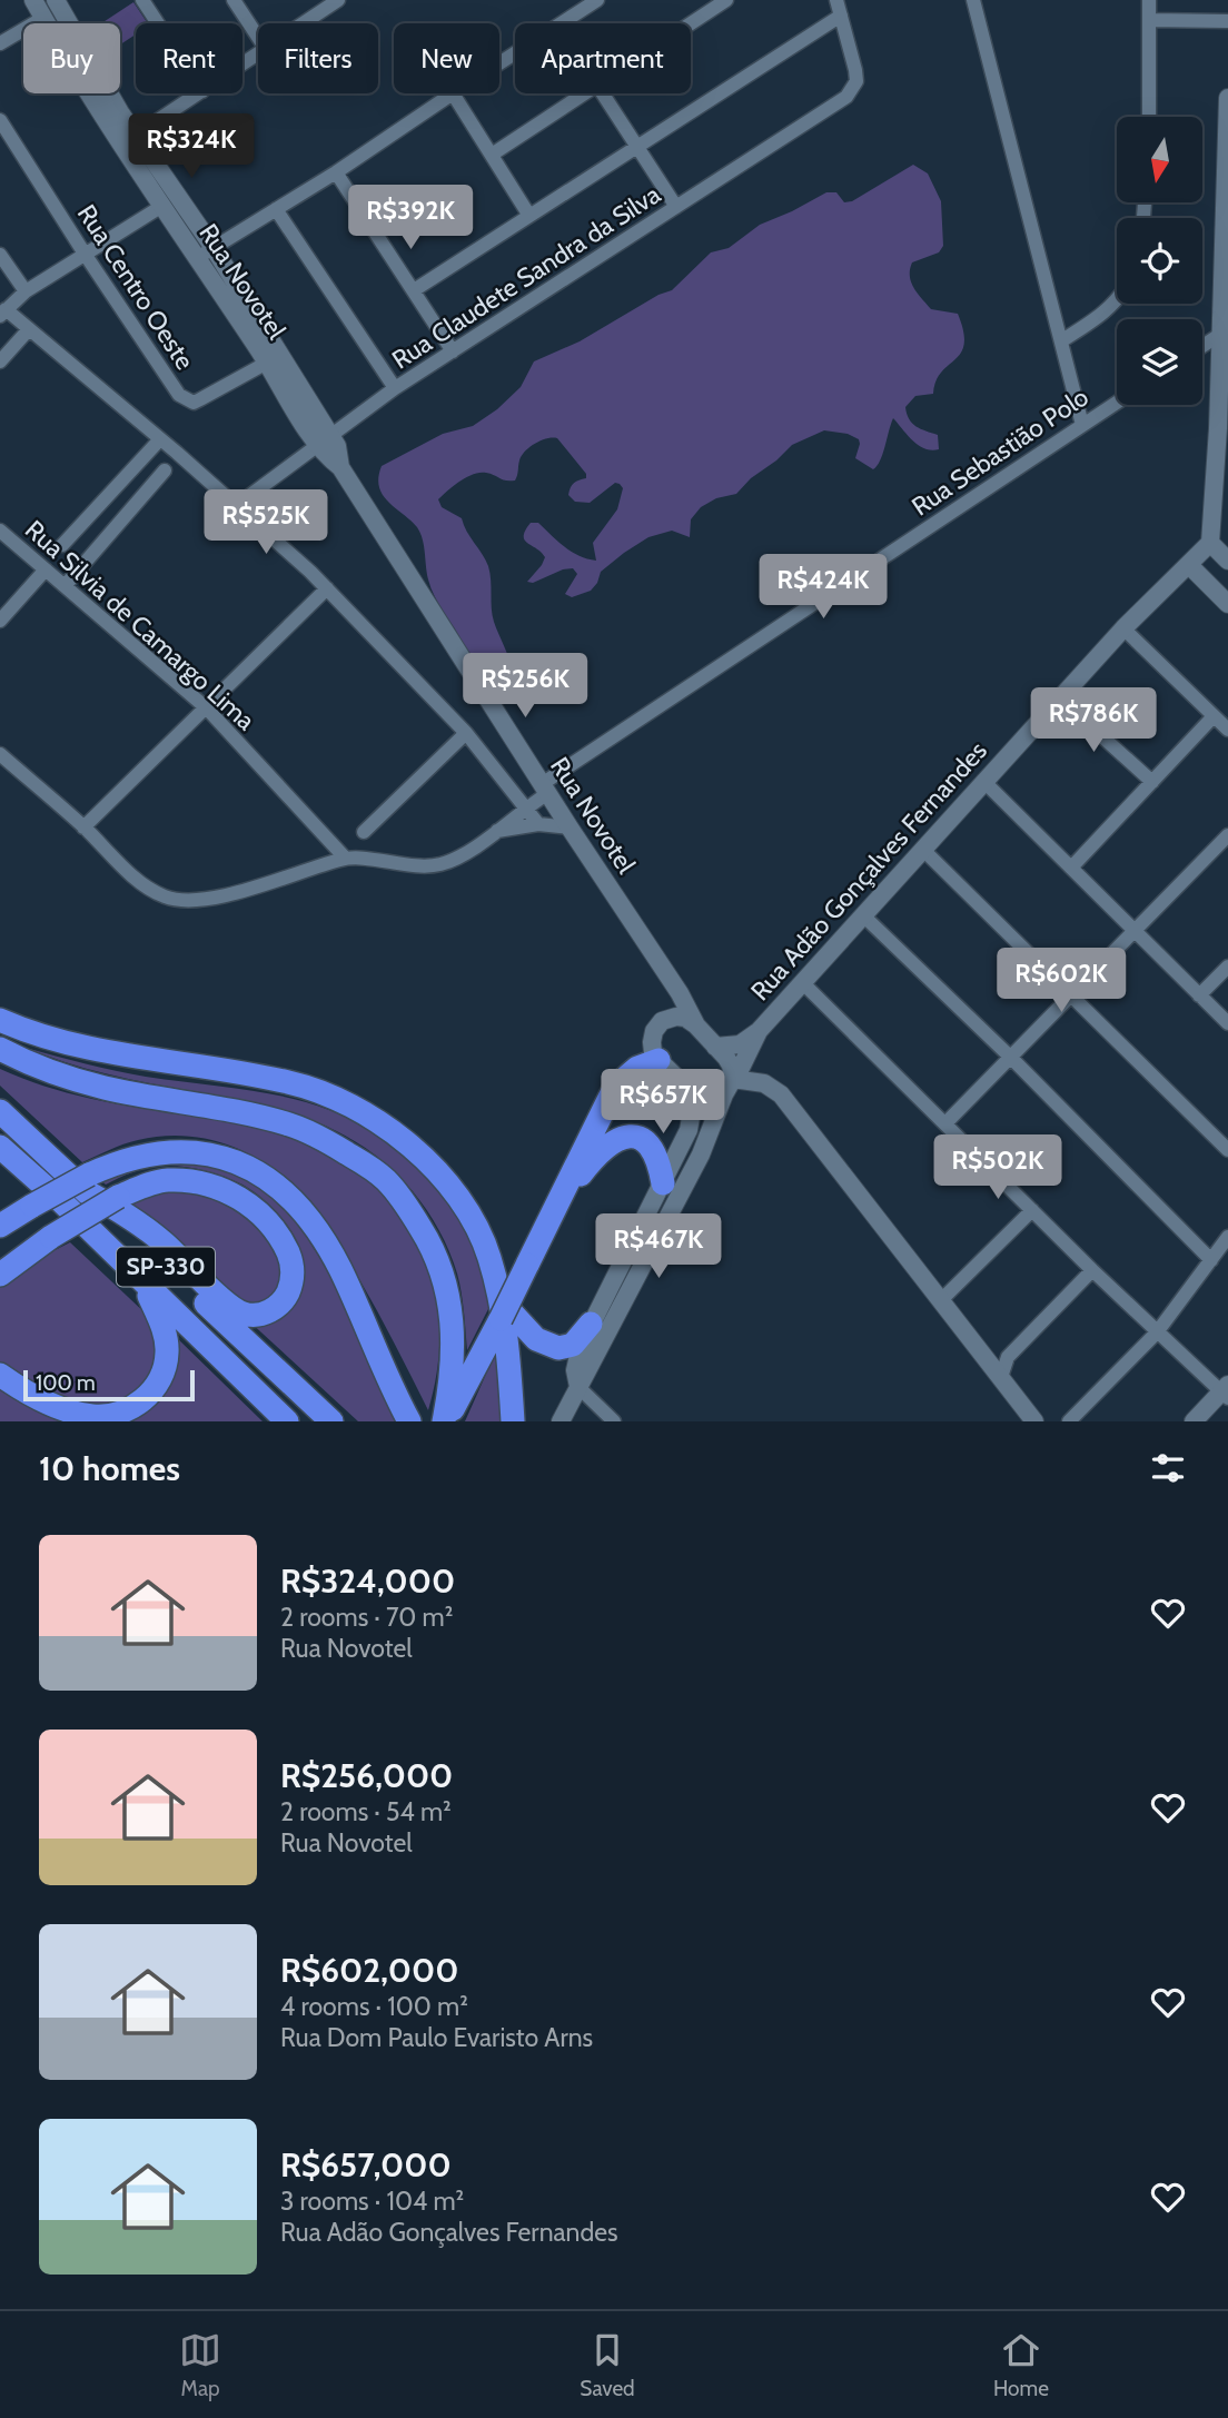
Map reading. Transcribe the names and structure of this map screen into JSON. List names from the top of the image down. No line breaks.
{"streets":{"highway":["SP-330"],"street":["Rua Claudete Sandra da Silva","Rua Novotel","Rua Centro Oeste","Rua Sebastião Polo","Rua Silvia de Camargo Lima","Rua Adão Gonçalves Fernandes"]},"crossings":[["Rua Claudete Sandra da Silva","Rua Novotel"],["Rua Novotel","Rua Centro Oeste"],["Rua Novotel","Rua Sebastião Polo"],["Rua Novotel","Rua Adão Gonçalves Fernandes"],["Rua Sebastião Polo","Rua Silvia de Camargo Lima"]],"scale_bar":"100 m","north":"bottom","page":{"chip":["Buy","Rent","Filters","New","Apartment"],"price":["R$324K","R$392K","R$525K","R$424K","R$256K","R$786K","R$602K","R$657K","R$502K","R$467K"],"scale":"100 m","heading":"10 homes","list":[{"name":"R$324,000","note":"2 rooms · 70 m² · Rua Novotel"},{"name":"R$256,000","note":"2 rooms · 54 m² · Rua Novotel"},{"name":"R$602,000","note":"4 rooms · 100 m² · Rua Dom Paulo Evaristo Arns"},{"name":"R$657,000","note":"3 rooms · 104 m² · Rua Adão Gonçalves Fernandes"}],"tabs":["Map","Saved","Home"]}}
